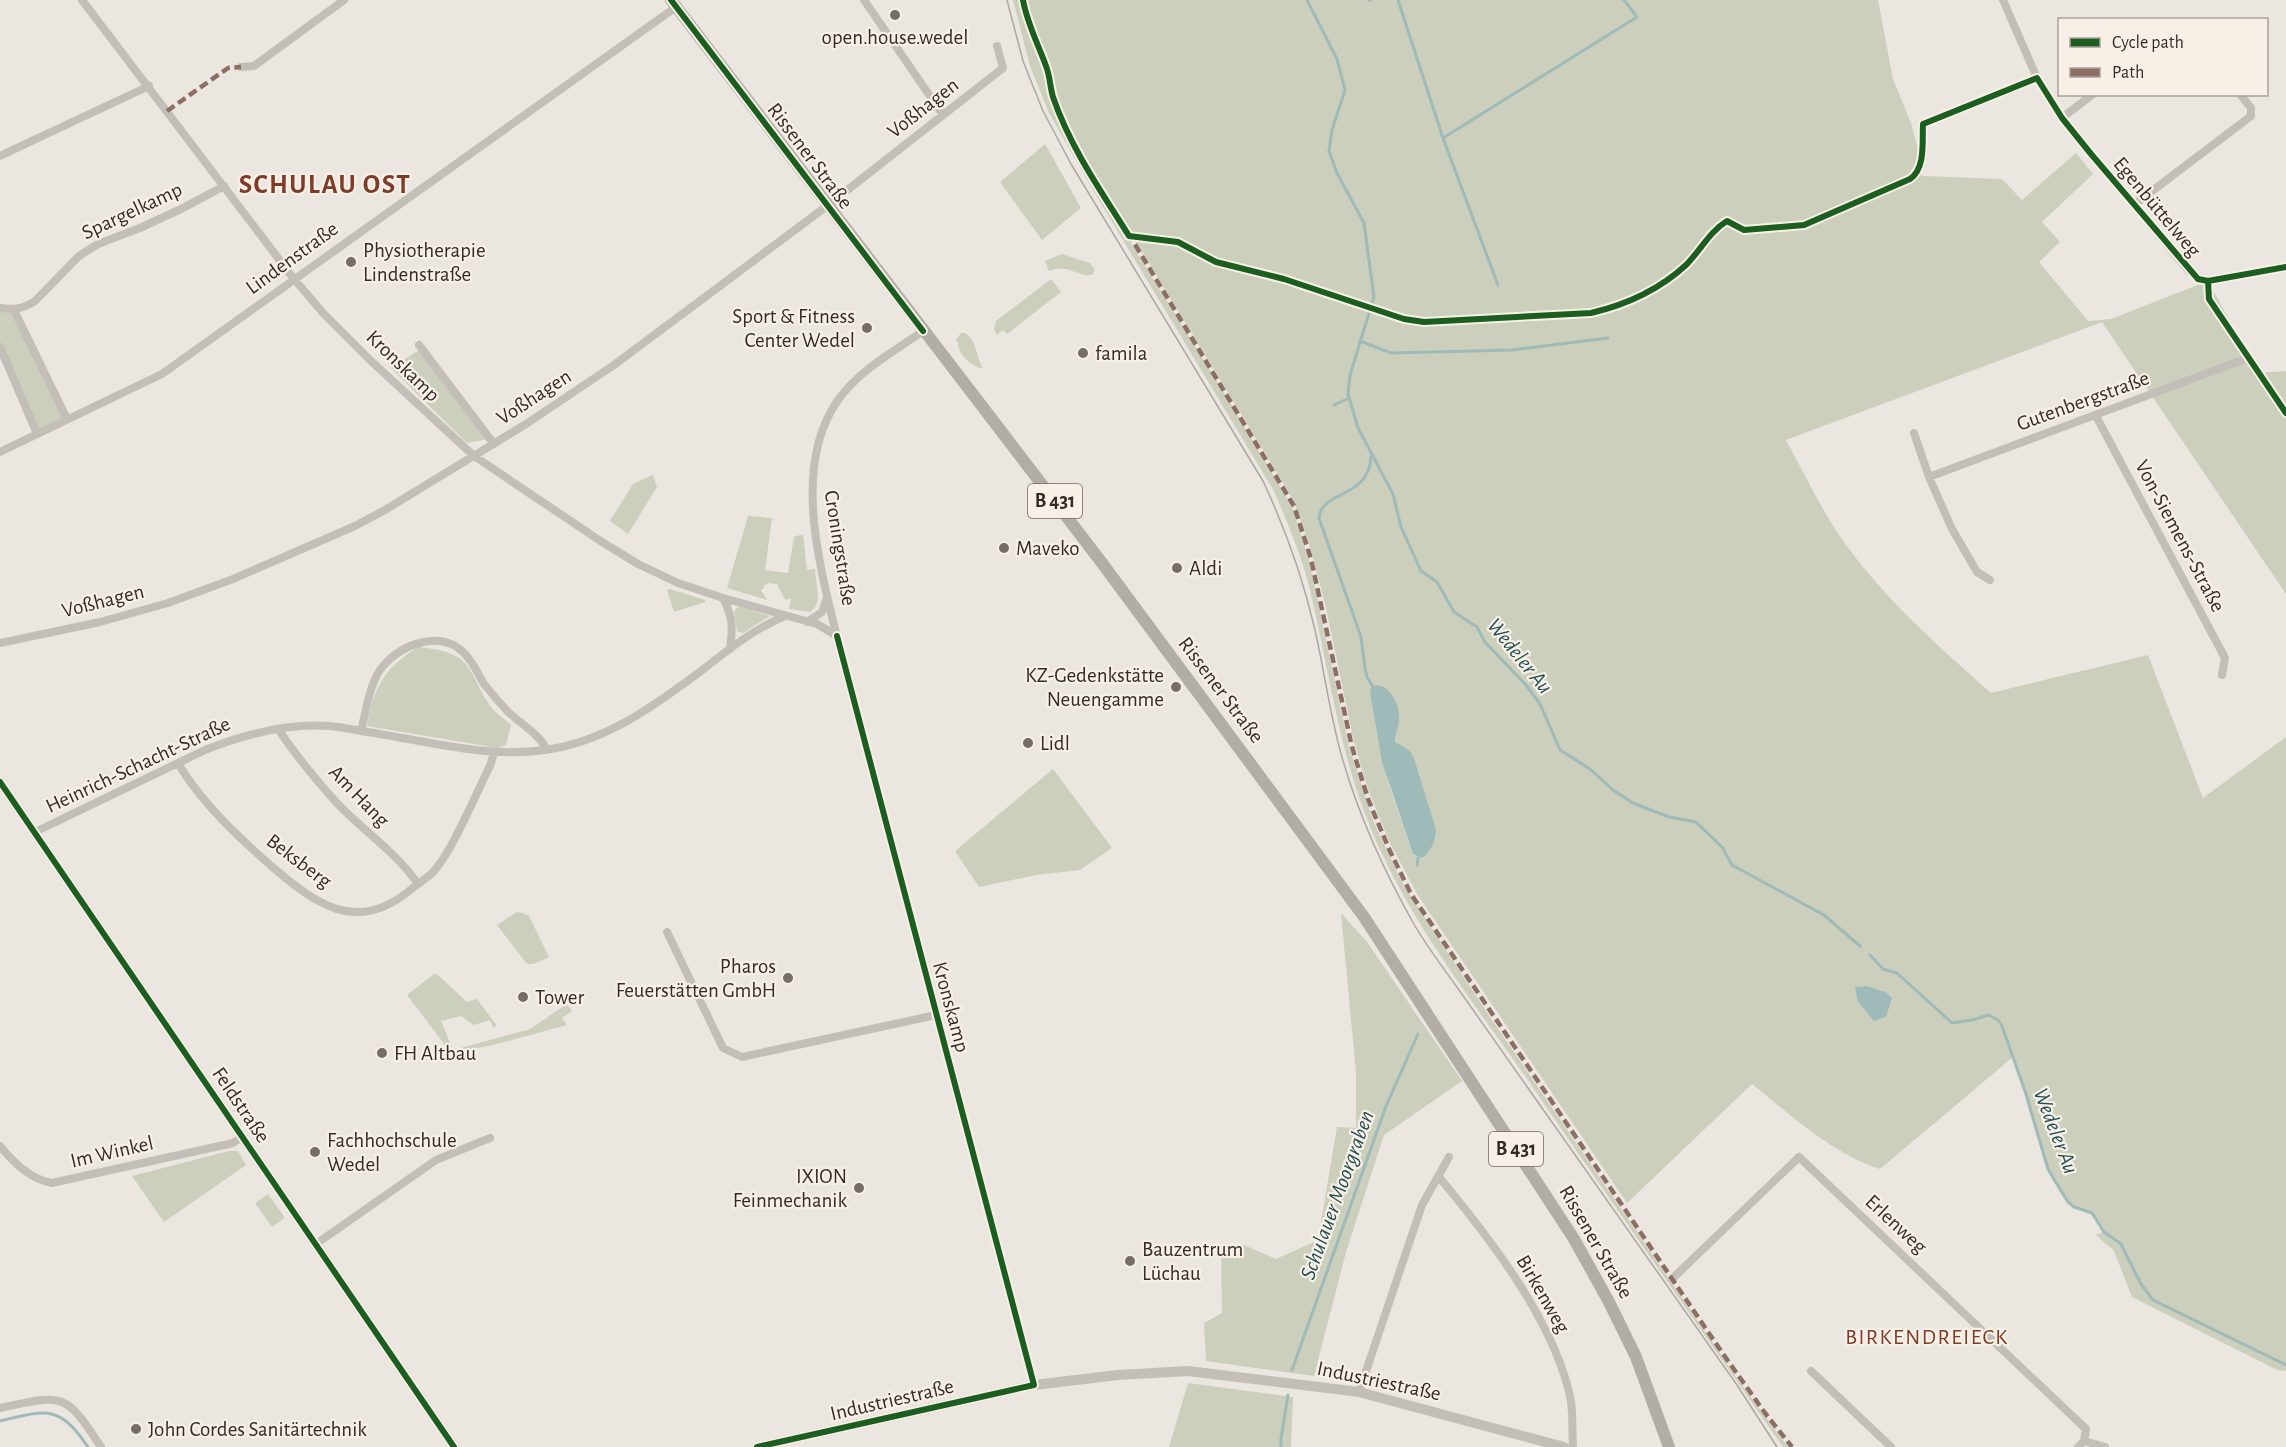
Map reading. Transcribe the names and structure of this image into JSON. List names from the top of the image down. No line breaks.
{"streets":{"main road":["Rissener Straße","B 431"],"street":["Voßhagen","Egenbüttelweg","Spargelkamp","Lindenstraße","Kronskamp","Gutenbergstraße","Von-Siemens-Straße","Croningstraße","Heinrich-Schacht-Straße","Am Hang","Beksberg","Feldstraße","Im Winkel","Erlenweg","Birkenweg","Industriestraße"]},"crossings":[["Voßhagen","Rissener Straße"],["Voßhagen","Kronskamp"],["Rissener Straße","Lindenstraße"],["Rissener Straße","Croningstraße"],["Egenbüttelweg","Gutenbergstraße"],["Spargelkamp","Kronskamp"],["Lindenstraße","Kronskamp"],["Kronskamp","Croningstraße"],["Kronskamp","Heinrich-Schacht-Straße"],["Kronskamp","Industriestraße"],["Gutenbergstraße","Von-Siemens-Straße"],["Heinrich-Schacht-Straße","Am Hang"],["Heinrich-Schacht-Straße","Beksberg"],["Heinrich-Schacht-Straße","Feldstraße"],["Am Hang","Beksberg"],["Feldstraße","Im Winkel"]],"districts":["SCHULAU OST","BIRKENDREIECK"],"water":["Wedeler Au","Schulauer Moorgraben"],"places":["open.house.wedel","Physiotherapie Lindenstraße","Sport & Fitness Center Wedel","famila","Maveko","Aldi","KZ-Gedenkstätte Neuengamme","Lidl","Pharos Feuerstätten GmbH","Tower","FH Altbau","Fachhochschule Wedel","IXION Feinmechanik","Bauzentrum Lüchau","John Cordes Sanitärtechnik"],"legend":["Cycle path","Path"]}
